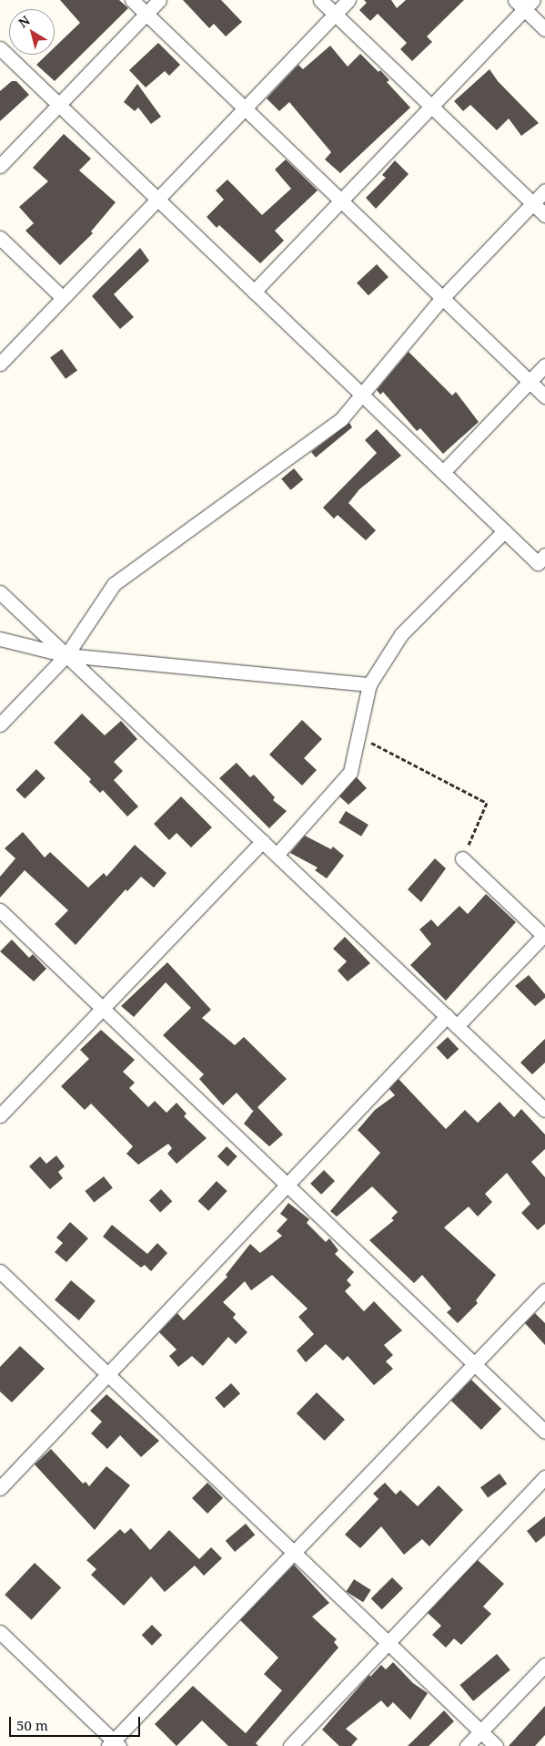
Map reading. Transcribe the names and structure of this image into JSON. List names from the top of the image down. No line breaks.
{"scale_bar":"50 m","north":"top left"}
